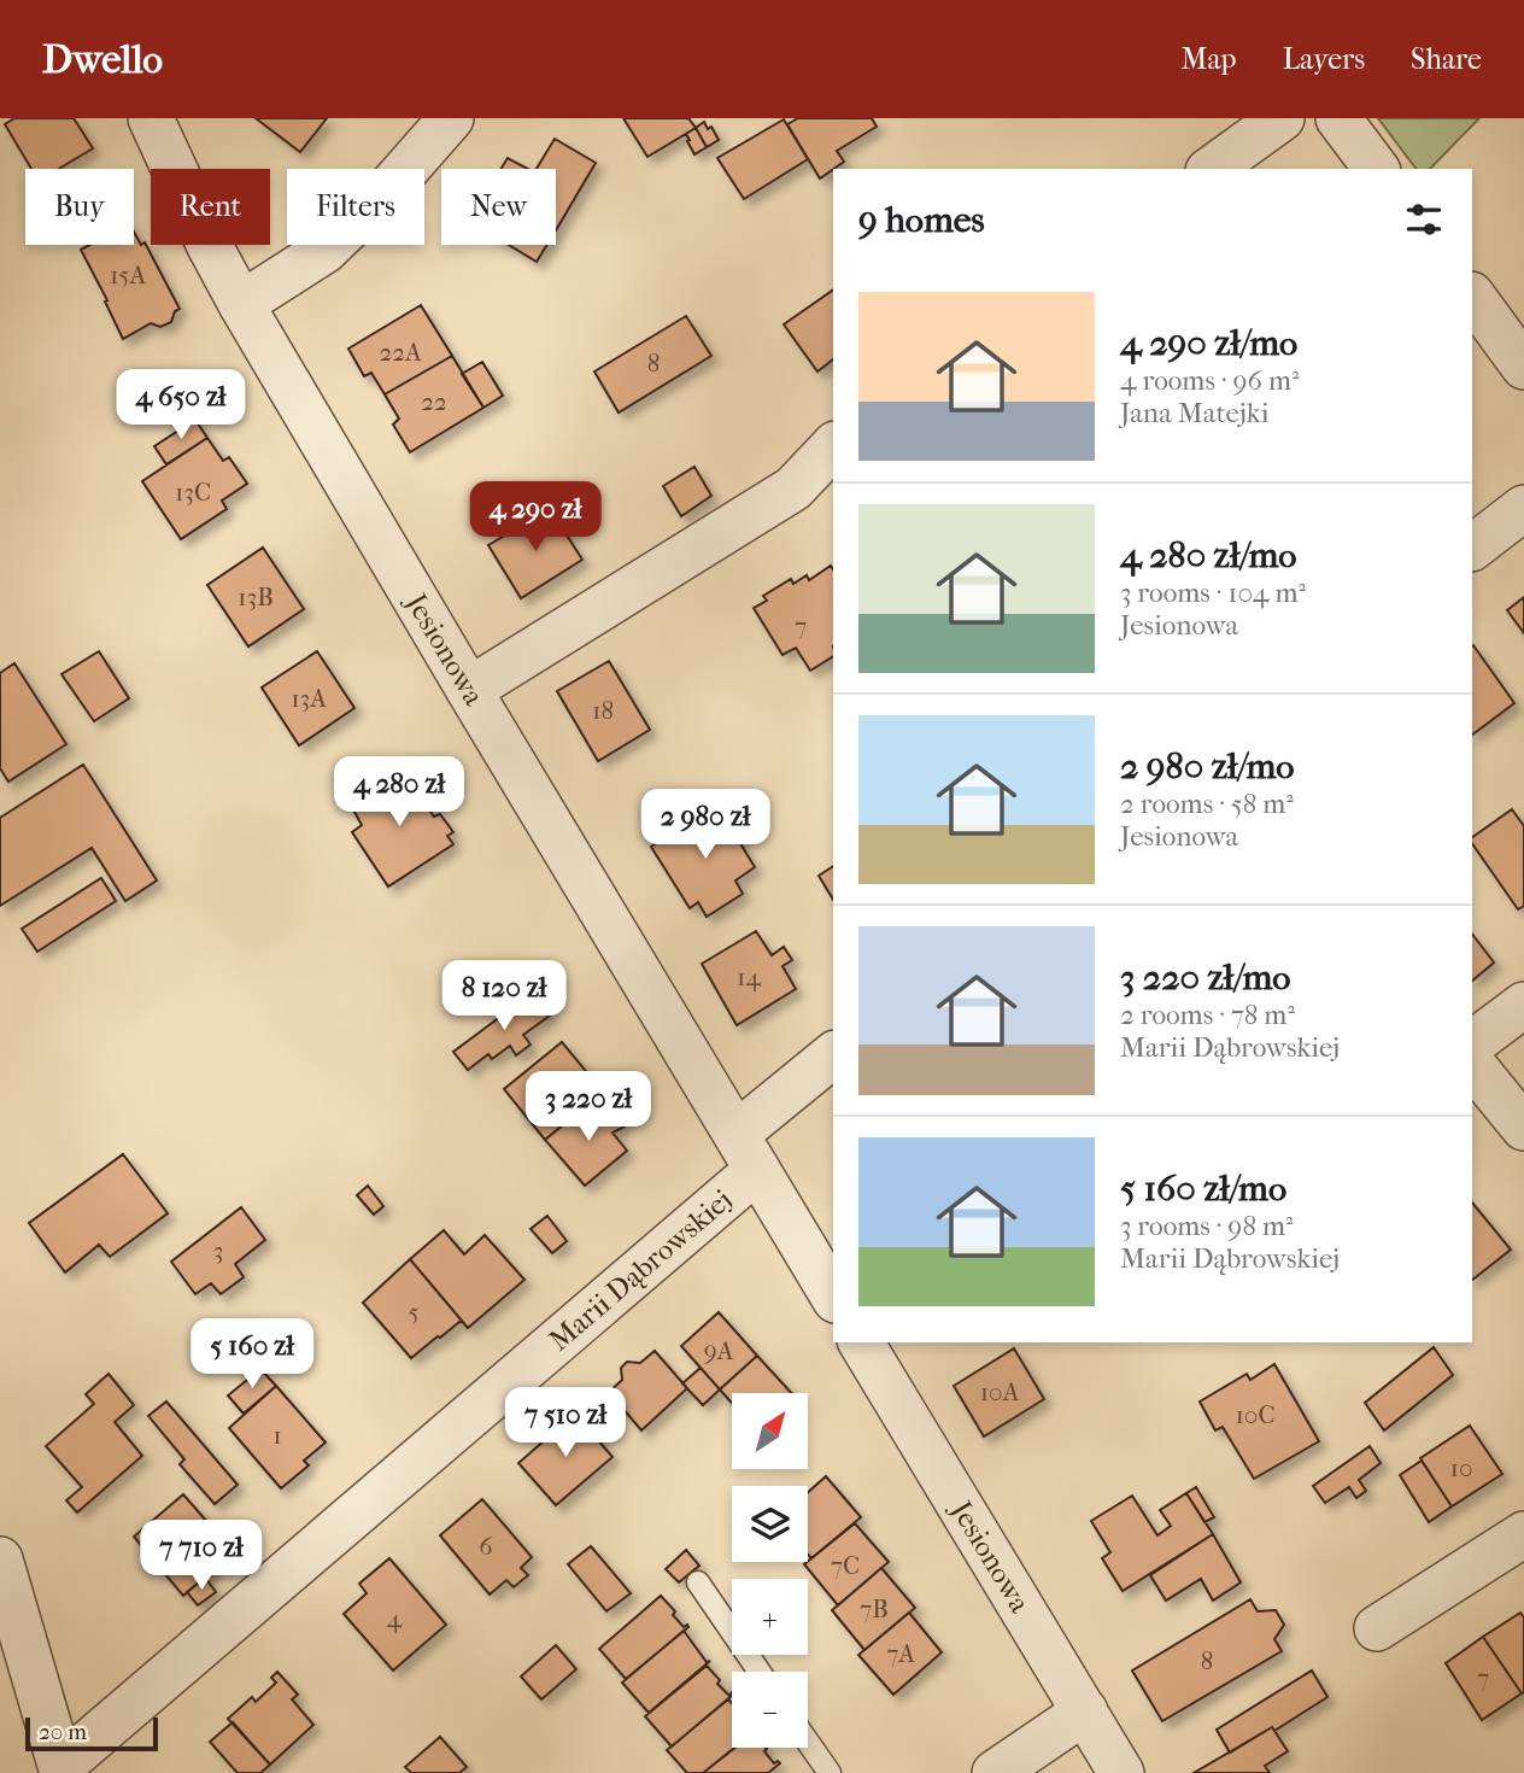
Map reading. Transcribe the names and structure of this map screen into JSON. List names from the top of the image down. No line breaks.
{"streets":{"street":["Jesionowa","Marii Dąbrowskiej"]},"crossings":[["Jesionowa","Marii Dąbrowskiej"]],"house_numbers":["15A","22A","8","22","13C","13B","7","13A","18","14","3","5","9A","10A","10C","1","10","6","7C","7B","4","7A","8","7"],"scale_bar":"20 m","north":"top right","page":{"header":"Dwello","nav":["Map","Layers","Share"],"chip":["Buy","Rent","Filters","New"],"heading":"9 homes","list":[{"name":"4 290 zł/mo","note":"4 rooms · 96 m² · Jana Matejki"},{"name":"4 280 zł/mo","note":"3 rooms · 104 m² · Jesionowa"},{"name":"2 980 zł/mo","note":"2 rooms · 58 m² · Jesionowa"},{"name":"3 220 zł/mo","note":"2 rooms · 78 m² · Marii Dąbrowskiej"},{"name":"5 160 zł/mo","note":"3 rooms · 98 m² · Marii Dąbrowskiej"}],"price":["4 650 zł","4 290 zł","4 280 zł","2 980 zł","8 120 zł","3 220 zł","5 160 zł","7 510 zł","7 710 zł"],"map_buttons":["+","−"],"scale":"20 m"}}
